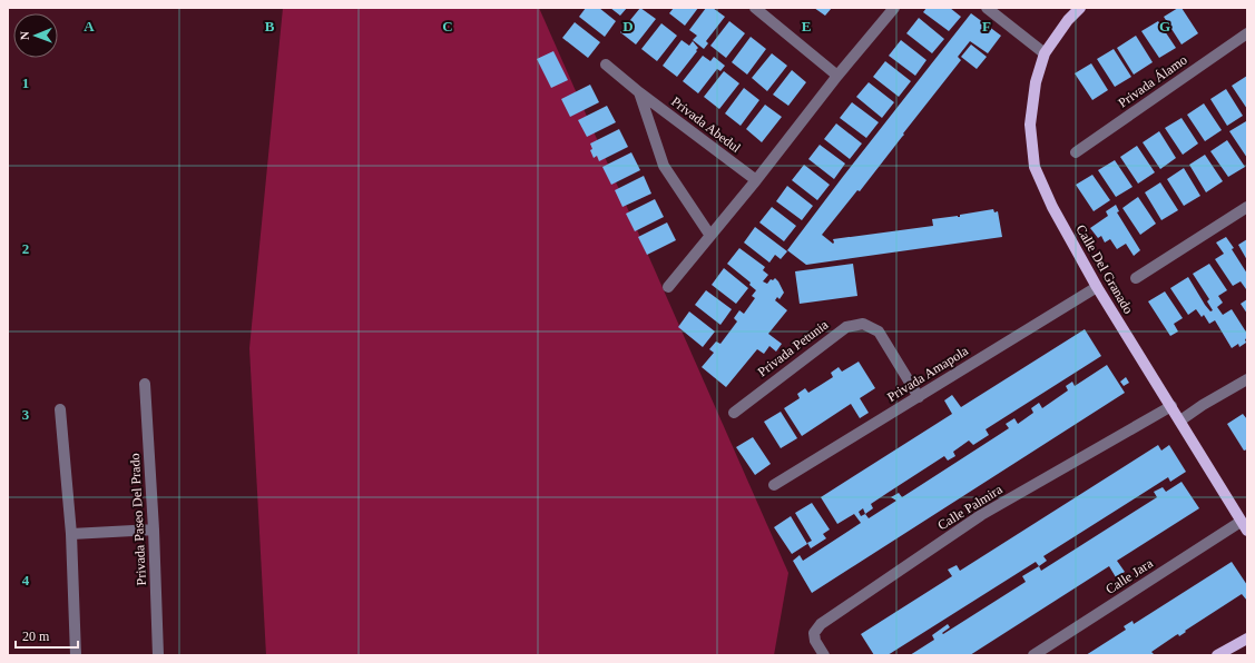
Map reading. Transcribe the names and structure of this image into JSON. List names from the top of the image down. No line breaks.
{"streets":{"main road":["Calle Del Granado"],"street":["Privada Álamo","Privada Abedul","Privada Petunia","Privada Amapola","Calle Palmira","Privada Paseo Del Prado","Calle Jara"]},"crossings":[["Calle Del Granado","Privada Amapola"],["Calle Del Granado","Calle Palmira"],["Calle Del Granado","Calle Jara"],["Privada Petunia","Privada Amapola"]],"scale_bar":"20 m","north":"left","grid":{"columns":["A","B","C","D","E","F","G"],"rows":["1","2","3","4"]}}
